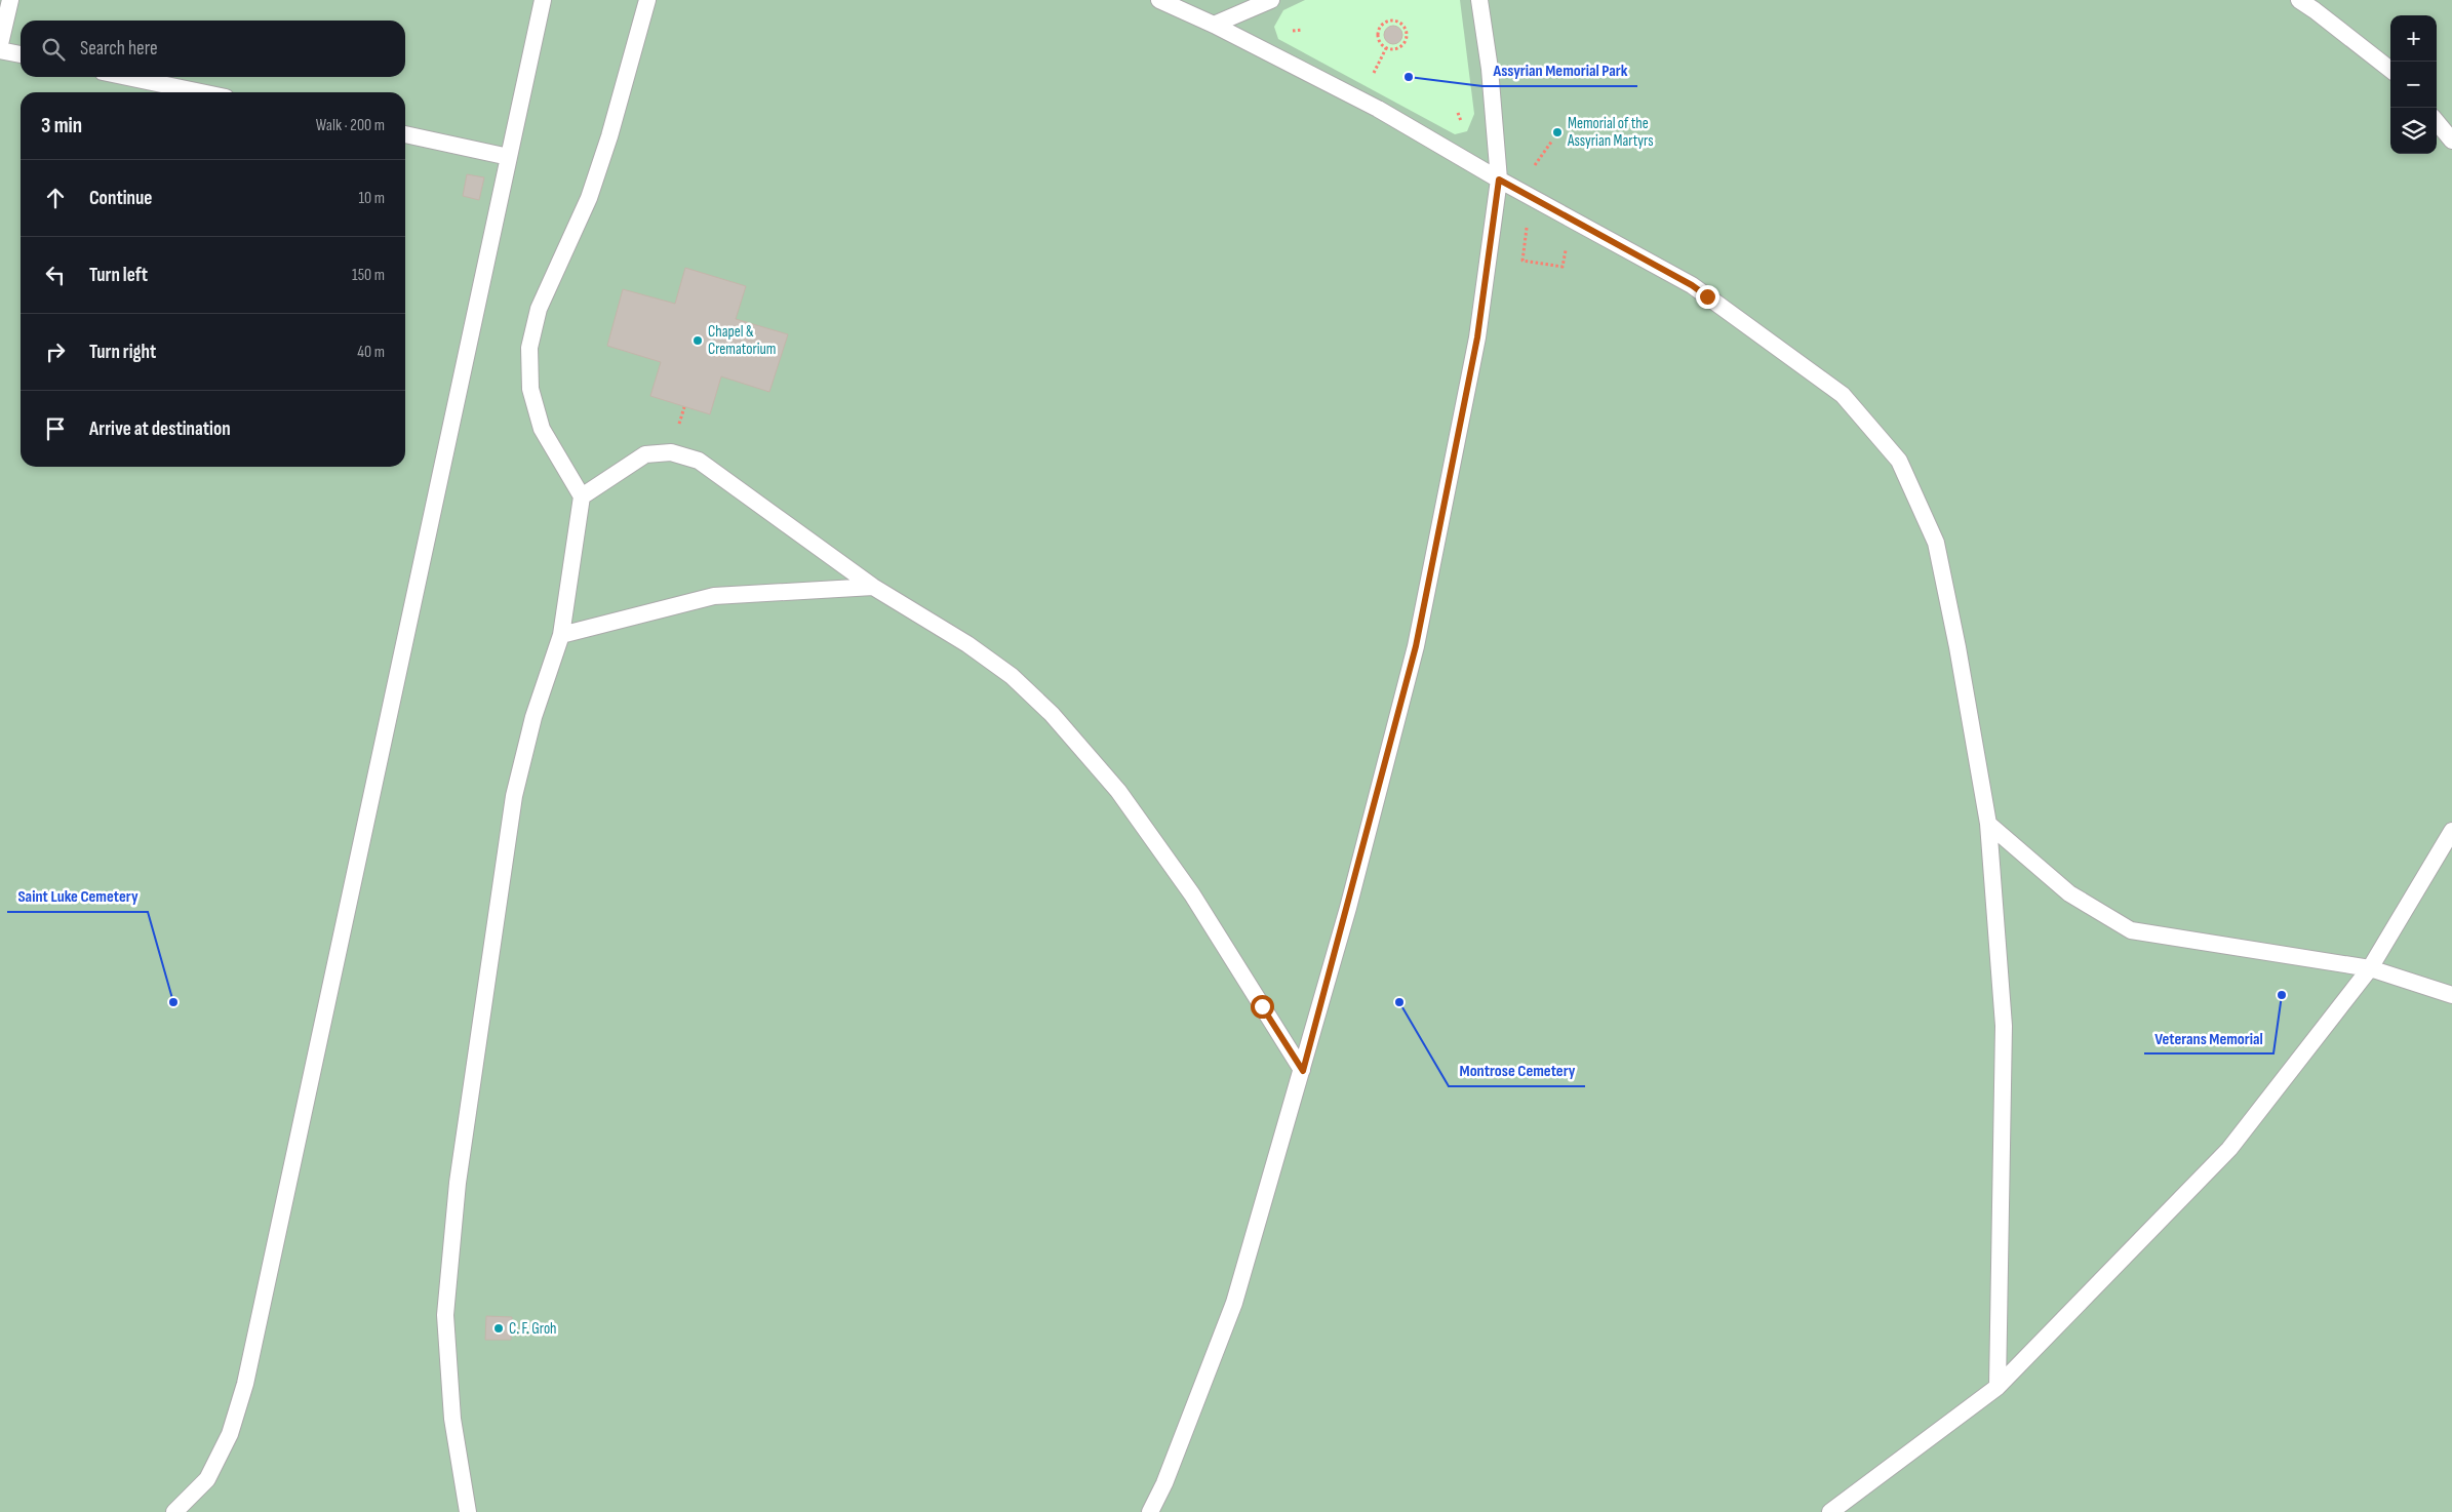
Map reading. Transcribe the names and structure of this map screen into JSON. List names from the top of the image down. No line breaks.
{"places":["Assyrian Memorial Park","Memorial of the Assyrian Martyrs","Chapel & Crematorium","Veterans Memorial","Saint Luke Cemetery","Montrose Cemetery","C. F. Groh"],"page":{"map_buttons":["+","−"],"search":"Search here","heading":["3 min","Walk · 200 m"],"list":[["Continue","10 m"],["Turn left","150 m"],["Turn right","40 m"],"Arrive at destination"]}}
